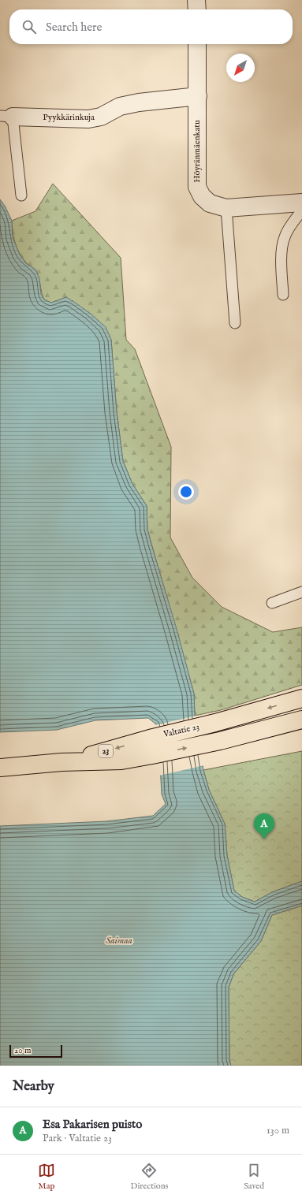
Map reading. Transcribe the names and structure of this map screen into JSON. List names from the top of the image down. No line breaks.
{"streets":{"highway":["Valtatie 23","23"],"street":["Pyykkärinkuja","Höyränmäenkatu"]},"crossings":[["Pyykkärinkuja","Höyränmäenkatu"]],"water":["Saimaa"],"scale_bar":"20 m","north":"bottom left","page":{"search":"Search here","pins":"A","scale":"20 m","heading":"Nearby","list":[{"mark":"A","name":"Esa Pakarisen puisto","note":"Park · Valtatie 23","value":"130 m"}],"nav":["Map","Directions","Saved"]}}
